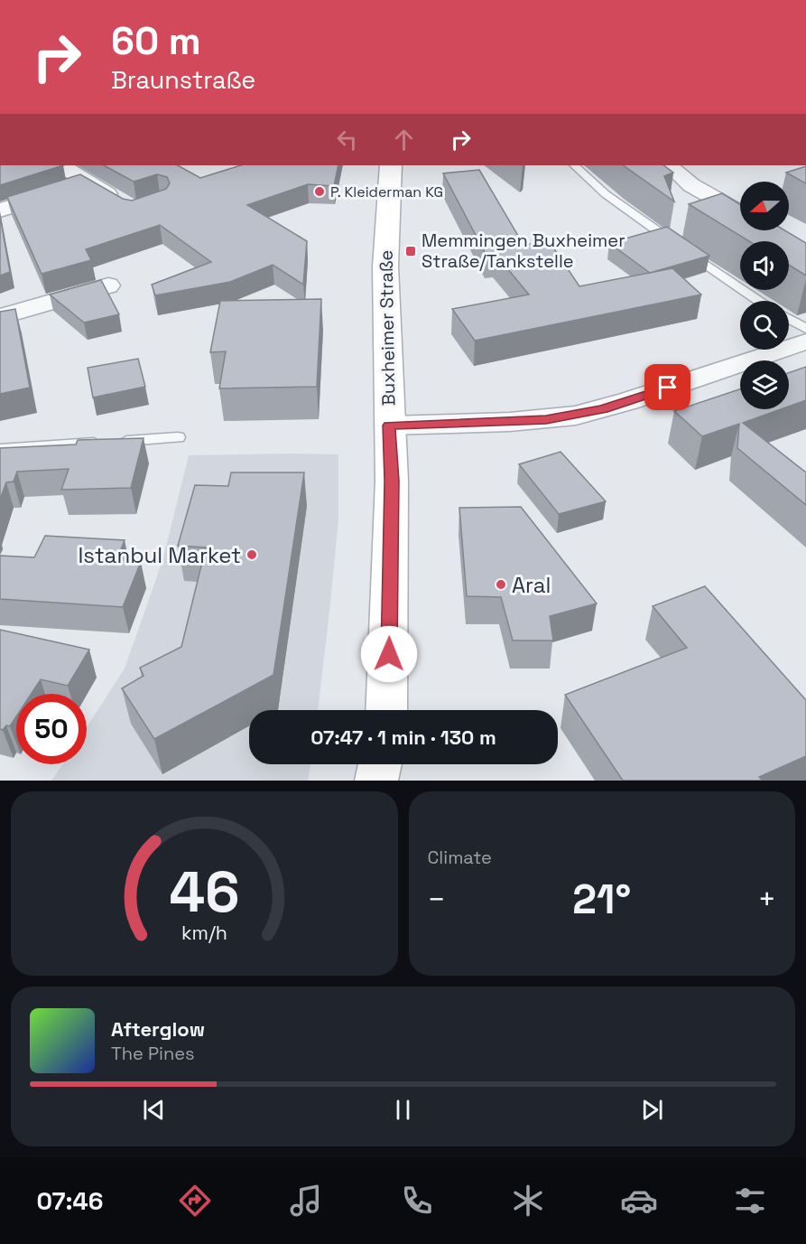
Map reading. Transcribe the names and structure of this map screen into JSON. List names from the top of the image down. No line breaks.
{"streets":{"main road":["Buxheimer Straße"]},"places":{"other":["P. Kleiderman KG","Istanbul Market","Aral"],"transit":["Memmingen Buxheimer Straße/Tankstelle"]},"north":"left","page":{"turn":["60 m","Braunstraße"],"limit":"50","trip":"07:47 · 1 min · 130 m","tile":"Climate","heat":["−","21°","+"],"song":["Afterglow","The Pines"],"tabs":"07:46","gauge":["46","km/h"]}}
